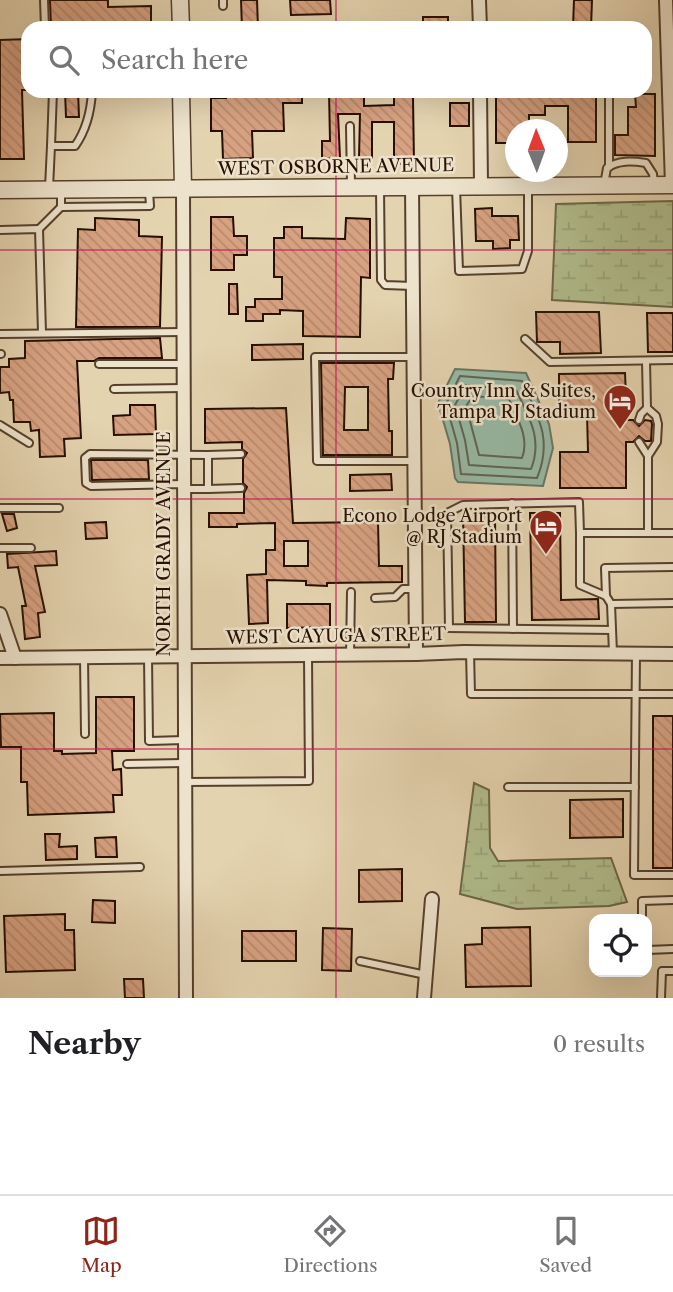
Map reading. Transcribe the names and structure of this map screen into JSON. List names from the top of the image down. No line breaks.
{"streets":{"street":["WEST OSBORNE AVENUE","NORTH GRADY AVENUE","WEST CAYUGA STREET"]},"crossings":[["WEST OSBORNE AVENUE","NORTH GRADY AVENUE"],["NORTH GRADY AVENUE","WEST CAYUGA STREET"]],"places":{"hotel":["Country Inn & Suites, Tampa RJ Stadium","Econo Lodge Airport @ RJ Stadium"]},"north":"top","page":{"search":"Search here","heading":["Nearby","0 results"],"nav":["Map","Directions","Saved"]}}
